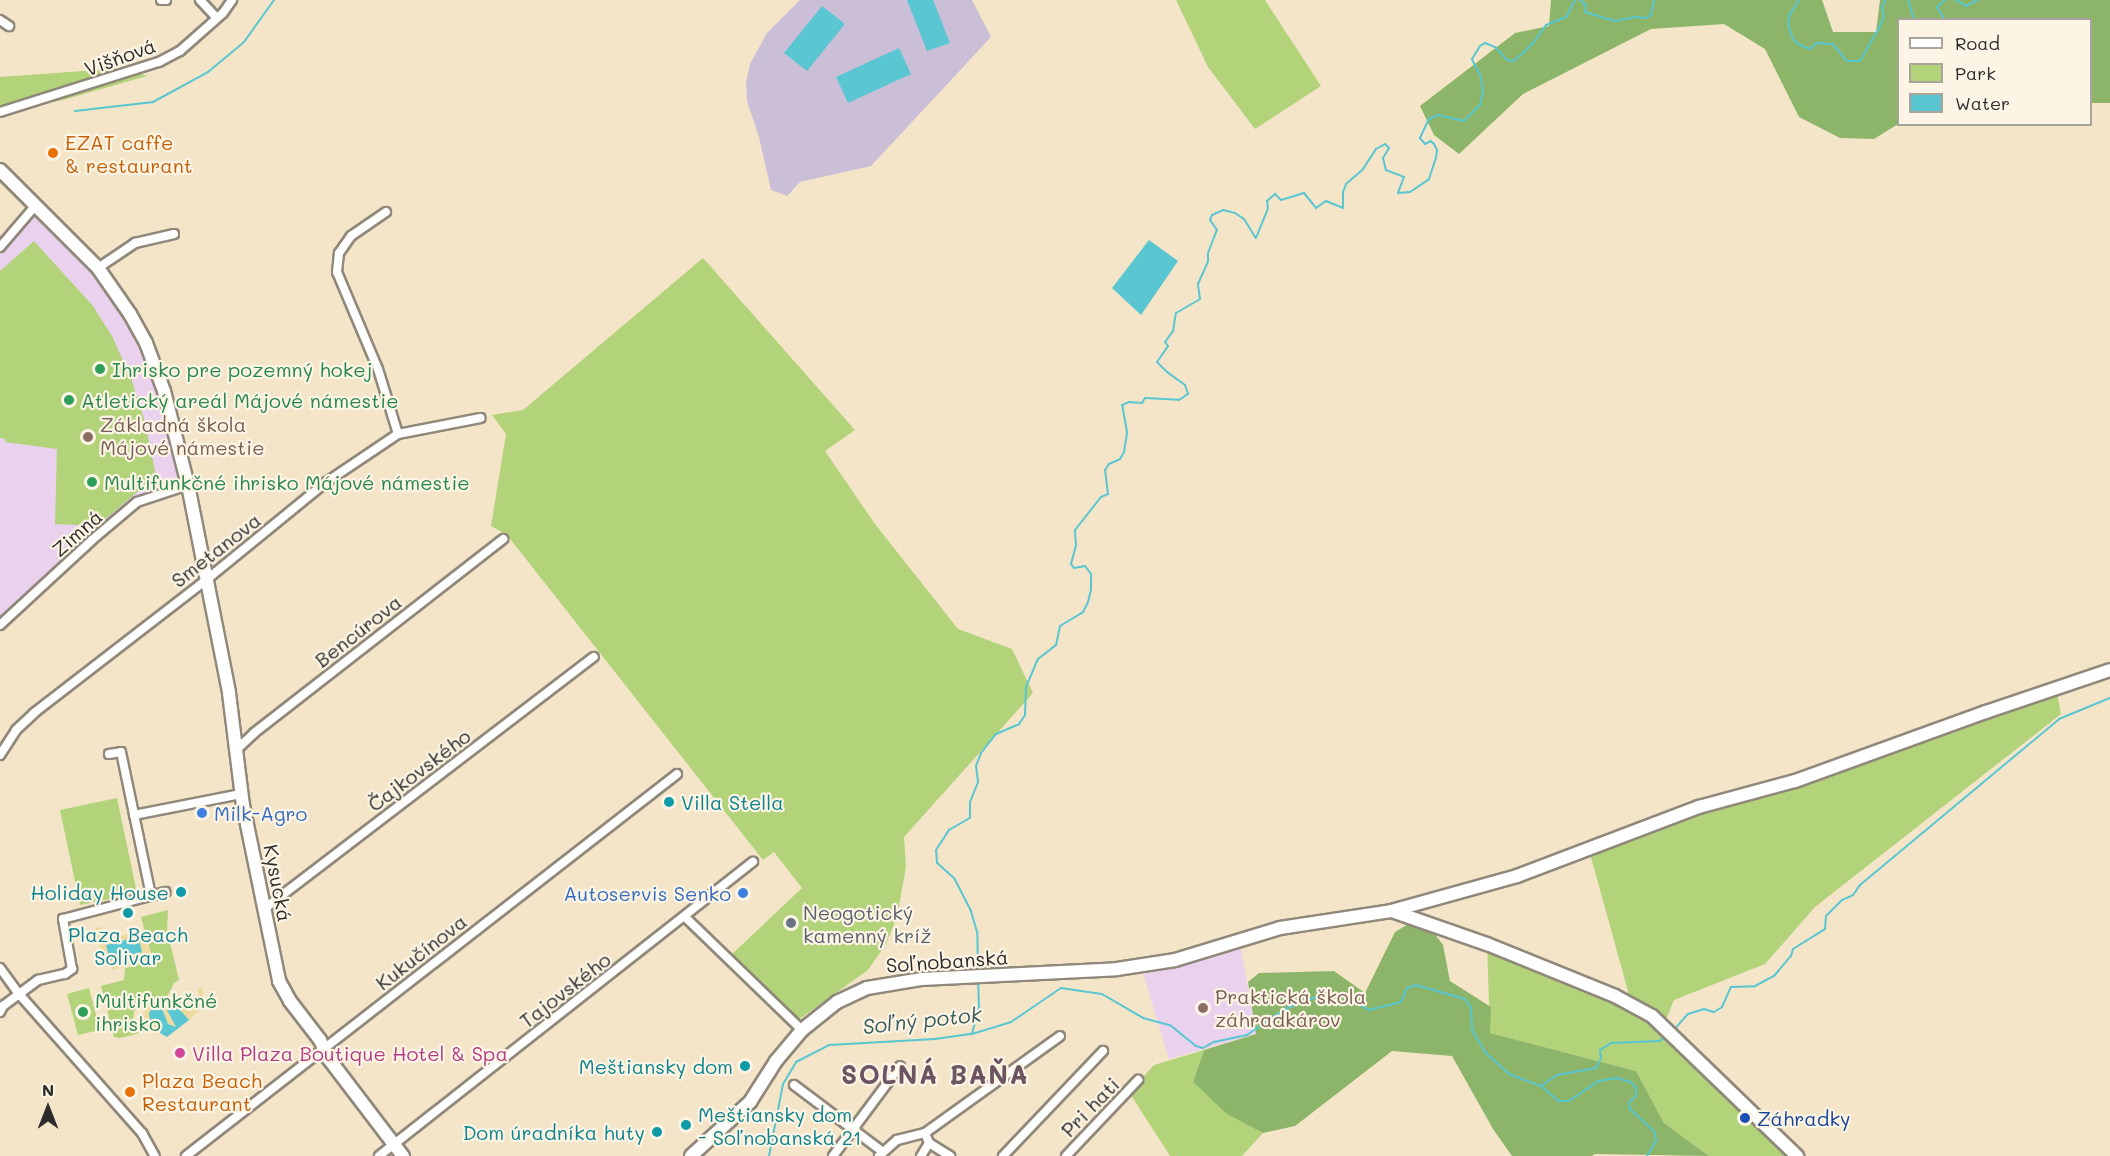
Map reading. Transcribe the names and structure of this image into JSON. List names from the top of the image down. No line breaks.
{"streets":{"street":["Višňová","Zimná","Smetanova","Bencúrova","Čajkovského","Kysucká","Kukučínova","Soľnobanská","Tajovského","Pri hati"]},"crossings":[["Zimná","Kysucká"],["Smetanova","Kysucká"],["Bencúrova","Kysucká"],["Čajkovského","Kysucká"],["Kysucká","Kukučínova"],["Kysucká","Tajovského"]],"districts":["SOĽNÁ BAŇA"],"water":["Soľný potok"],"places":["EZAT caffe & restaurant","Ihrisko pre pozemný hokej","Atletický areál Májové námestie","Základná škola Májové námestie","Multifunkčné ihrisko Májové námestie","Villa Stella","Milk-Agro","Holiday House","Autoservis Senko","Plaza Beach Solivar","Neogotický kamenný kríž","Praktická škola záhradkárov","Multifunkčné ihrisko","Villa Plaza Boutique Hotel & Spa","Meštiansky dom","Plaza Beach Restaurant","Záhradky","Meštiansky dom - Soľnobanská 21","Dom úradníka huty"],"legend":["Road","Park","Water"],"north":"top"}
